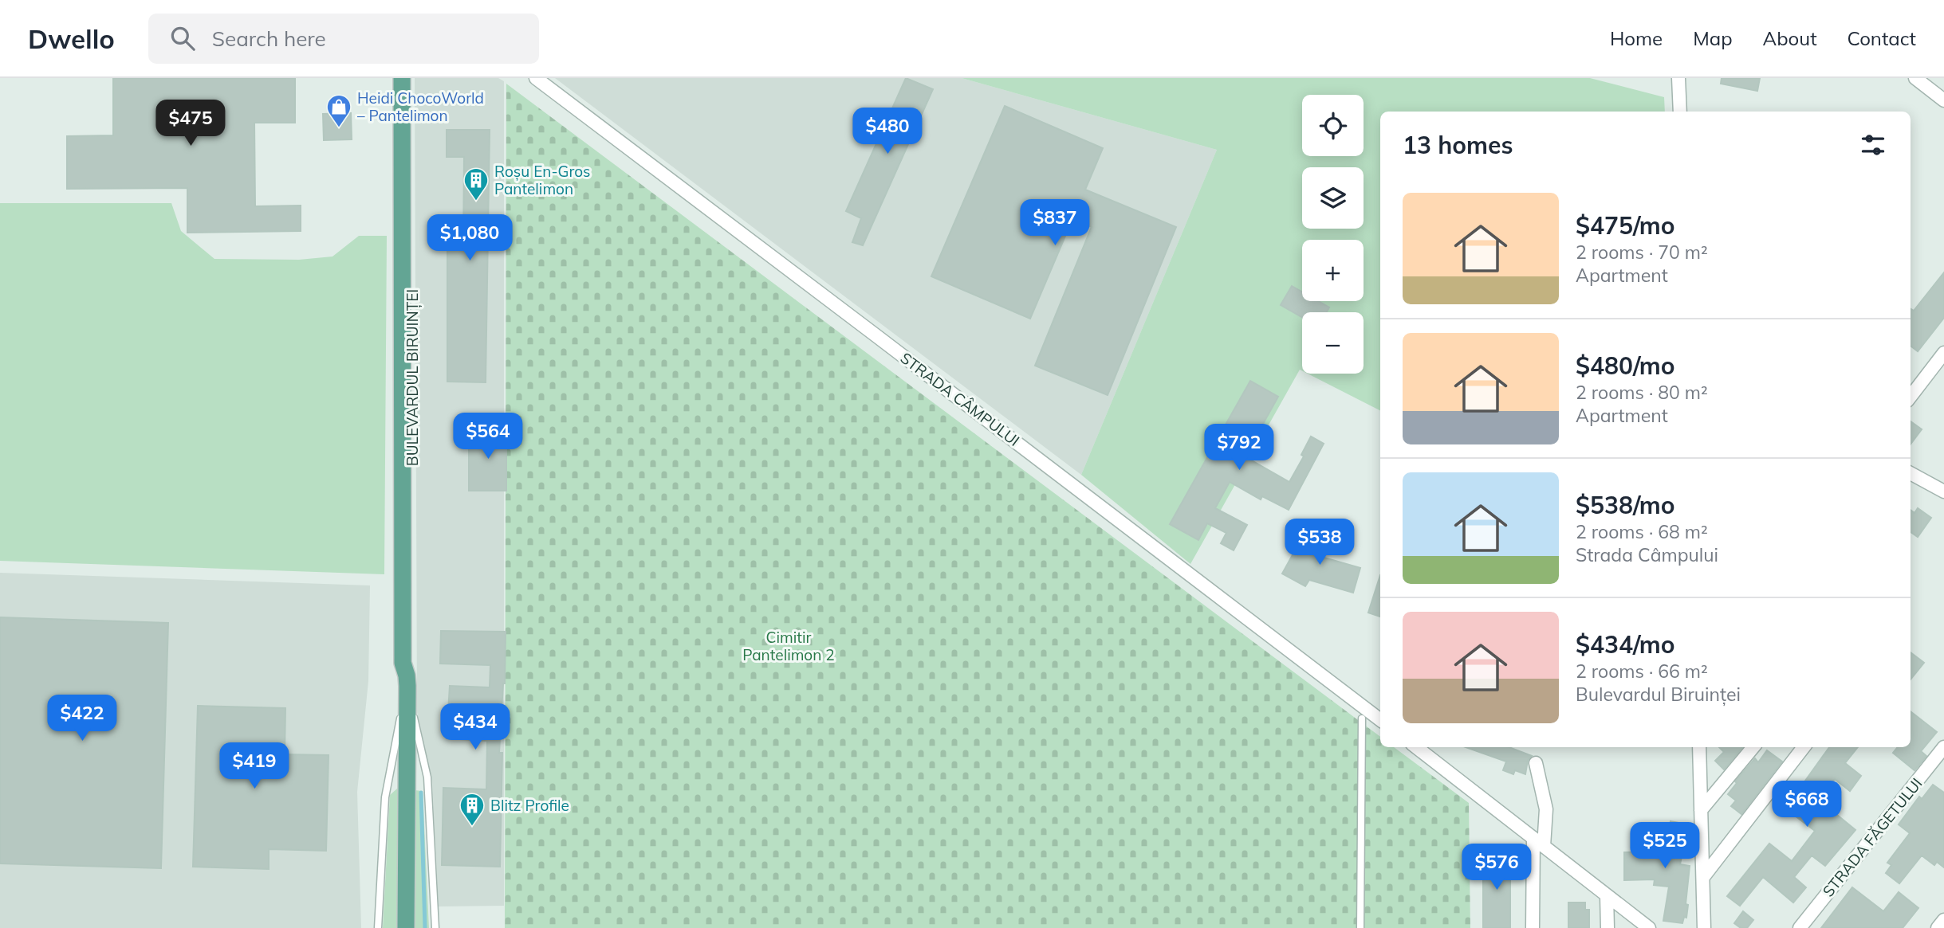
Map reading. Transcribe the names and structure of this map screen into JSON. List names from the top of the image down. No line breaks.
{"streets":{"main road":["BULEVARDUL BIRUINȚEI"],"street":["STRADA CÂMPULUI","STRADA FĂGETULUI"]},"parks":["Cimitir Pantelimon 2"],"places":{"shop":["Heidi ChocoWorld – Pantelimon"],"building":["Roșu En-Gros Pantelimon","Blitz Profile"]},"page":{"header":"Dwello","search":"Search here","nav":["Home","Map","About","Contact"],"map_buttons":["+","−"],"price":["$475","$480","$837","$1,080","$564","$792","$538","$422","$434","$419","$668","$525","$576"],"heading":"13 homes","list":[{"name":"$475/mo","note":"2 rooms · 70 m² · Apartment"},{"name":"$480/mo","note":"2 rooms · 80 m² · Apartment"},{"name":"$538/mo","note":"2 rooms · 68 m² · Strada Câmpului"},{"name":"$434/mo","note":"2 rooms · 66 m² · Bulevardul Biruinței"}]}}
